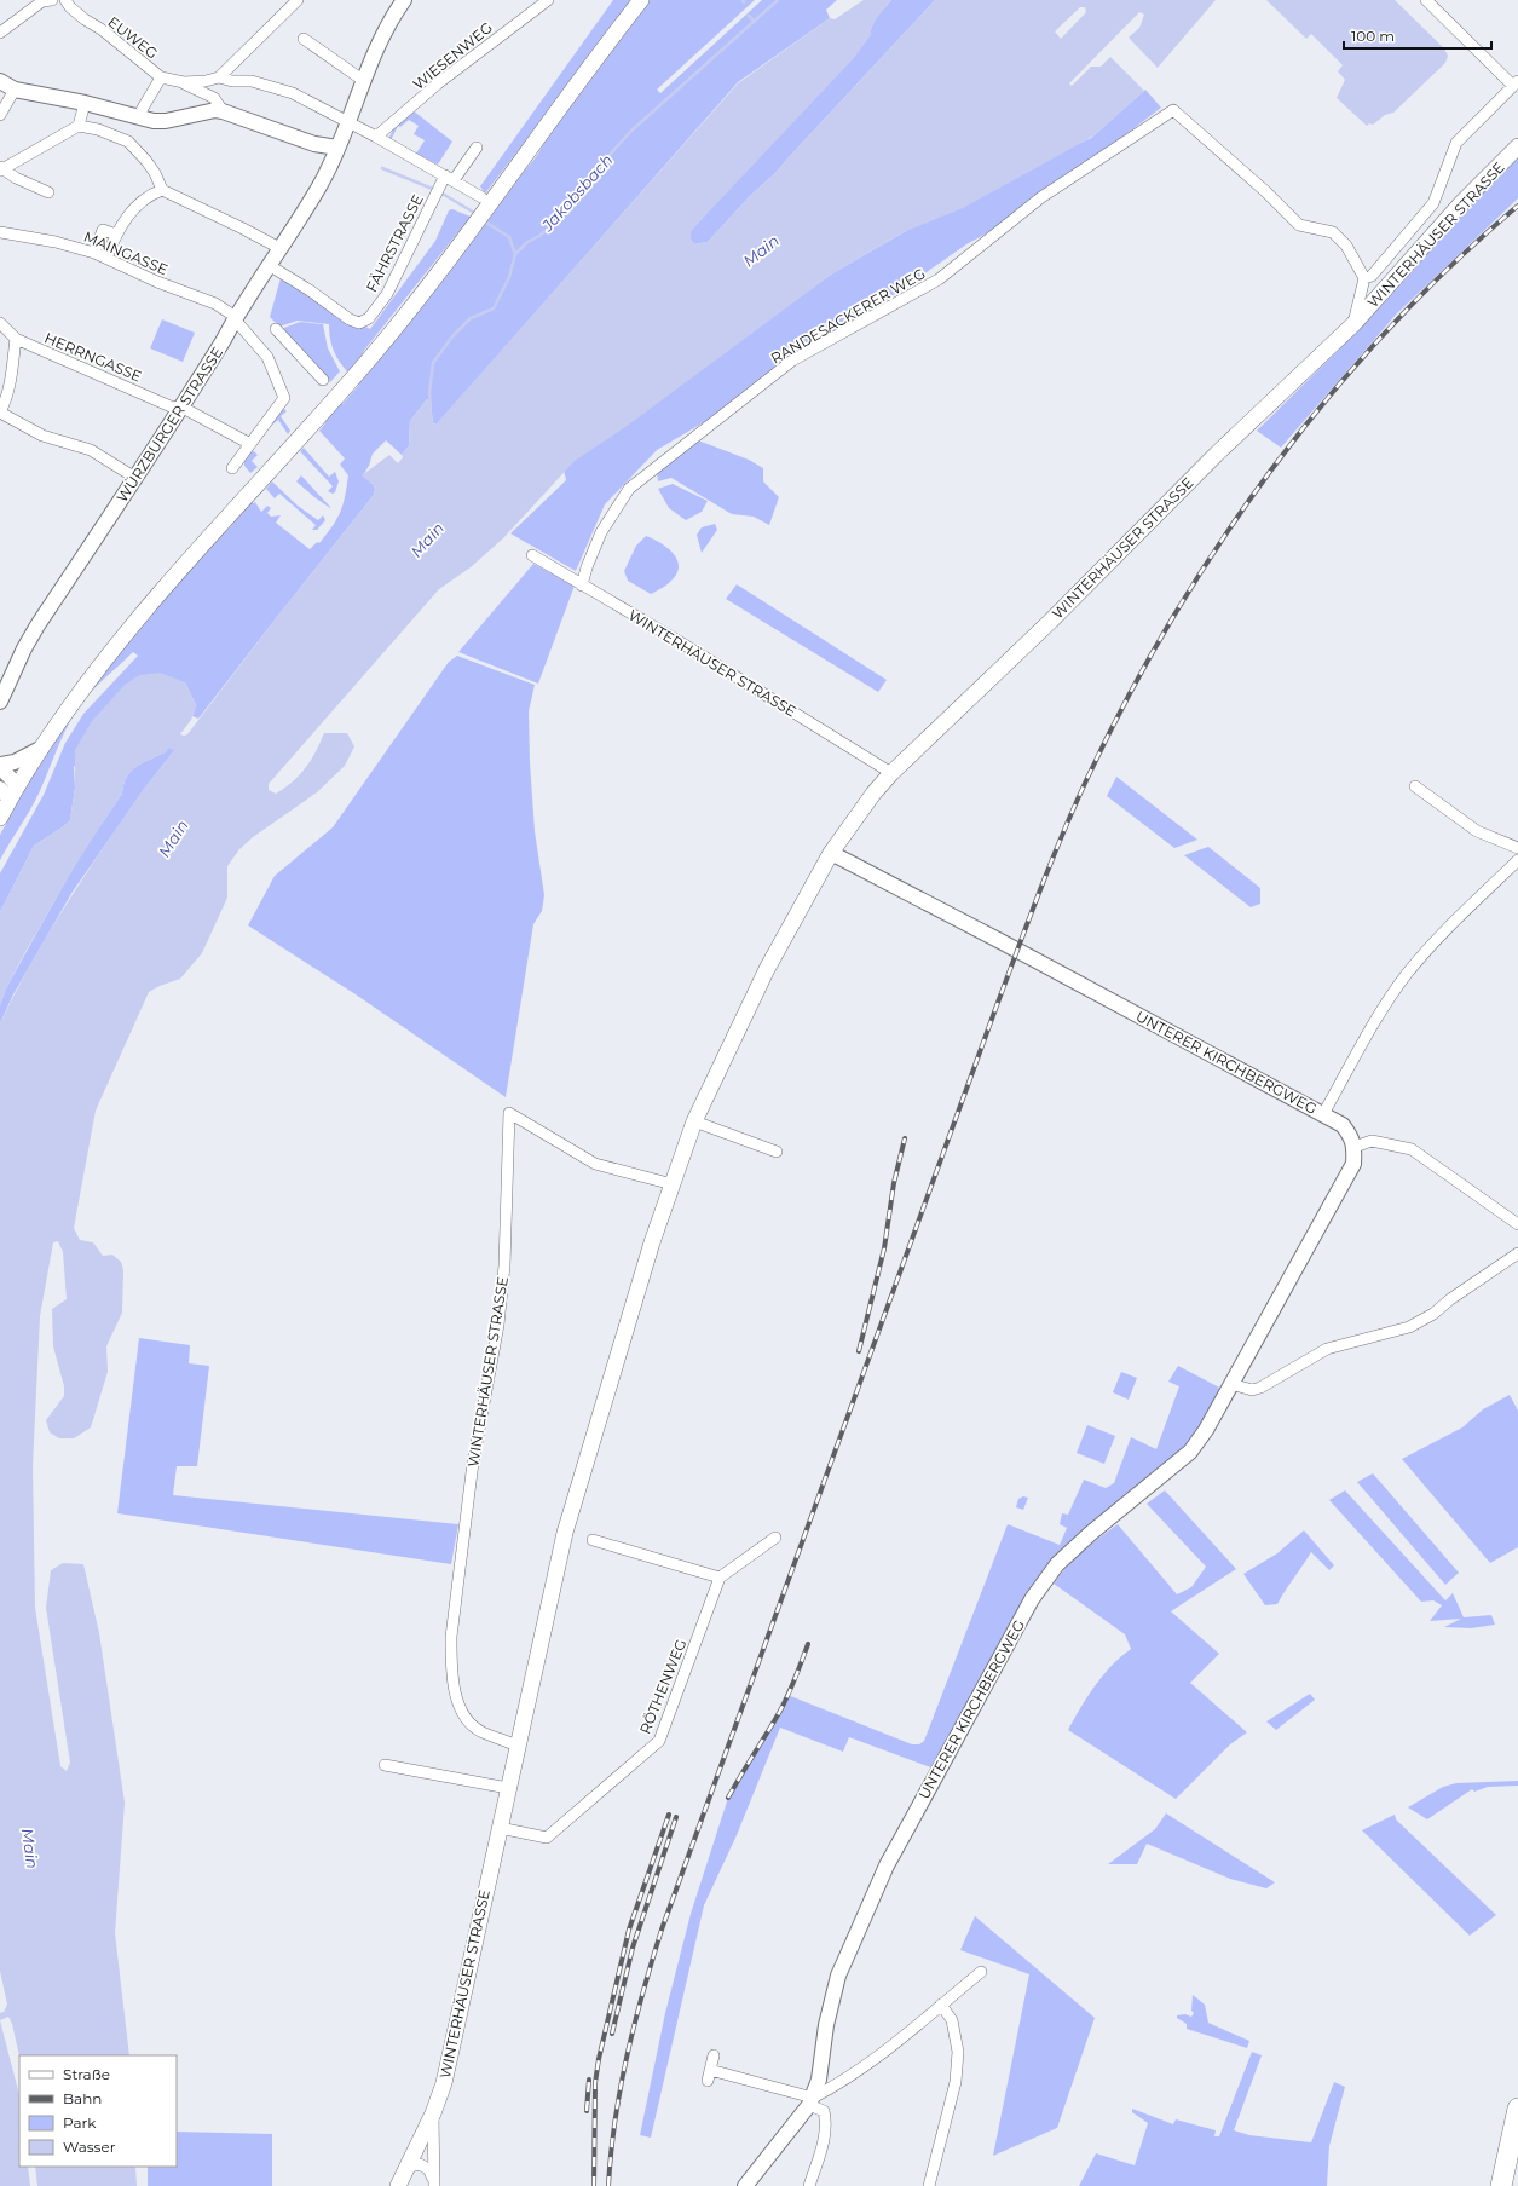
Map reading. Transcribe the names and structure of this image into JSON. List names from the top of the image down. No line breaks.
{"streets":{"main road":["WINTERHÄUSER STRASSE"],"street":["EUWEG","WIESENWEG","FÄHRSTRASSE","MAINGASSE","RANDESACKERER WEG","HERRNGASSE","WÜRZBURGER STRASSE","UNTERER KIRCHBERGWEG","RÖTHENWEG"]},"crossings":[["WINTERHÄUSER STRASSE","RANDESACKERER WEG"],["WINTERHÄUSER STRASSE","UNTERER KIRCHBERGWEG"],["WINTERHÄUSER STRASSE","RÖTHENWEG"],["FÄHRSTRASSE","WÜRZBURGER STRASSE"],["MAINGASSE","HERRNGASSE"],["MAINGASSE","WÜRZBURGER STRASSE"],["HERRNGASSE","WÜRZBURGER STRASSE"]],"water":["Jakobsbach","Main"],"legend":["Straße","Bahn","Park","Wasser"],"scale_bar":"100 m"}
